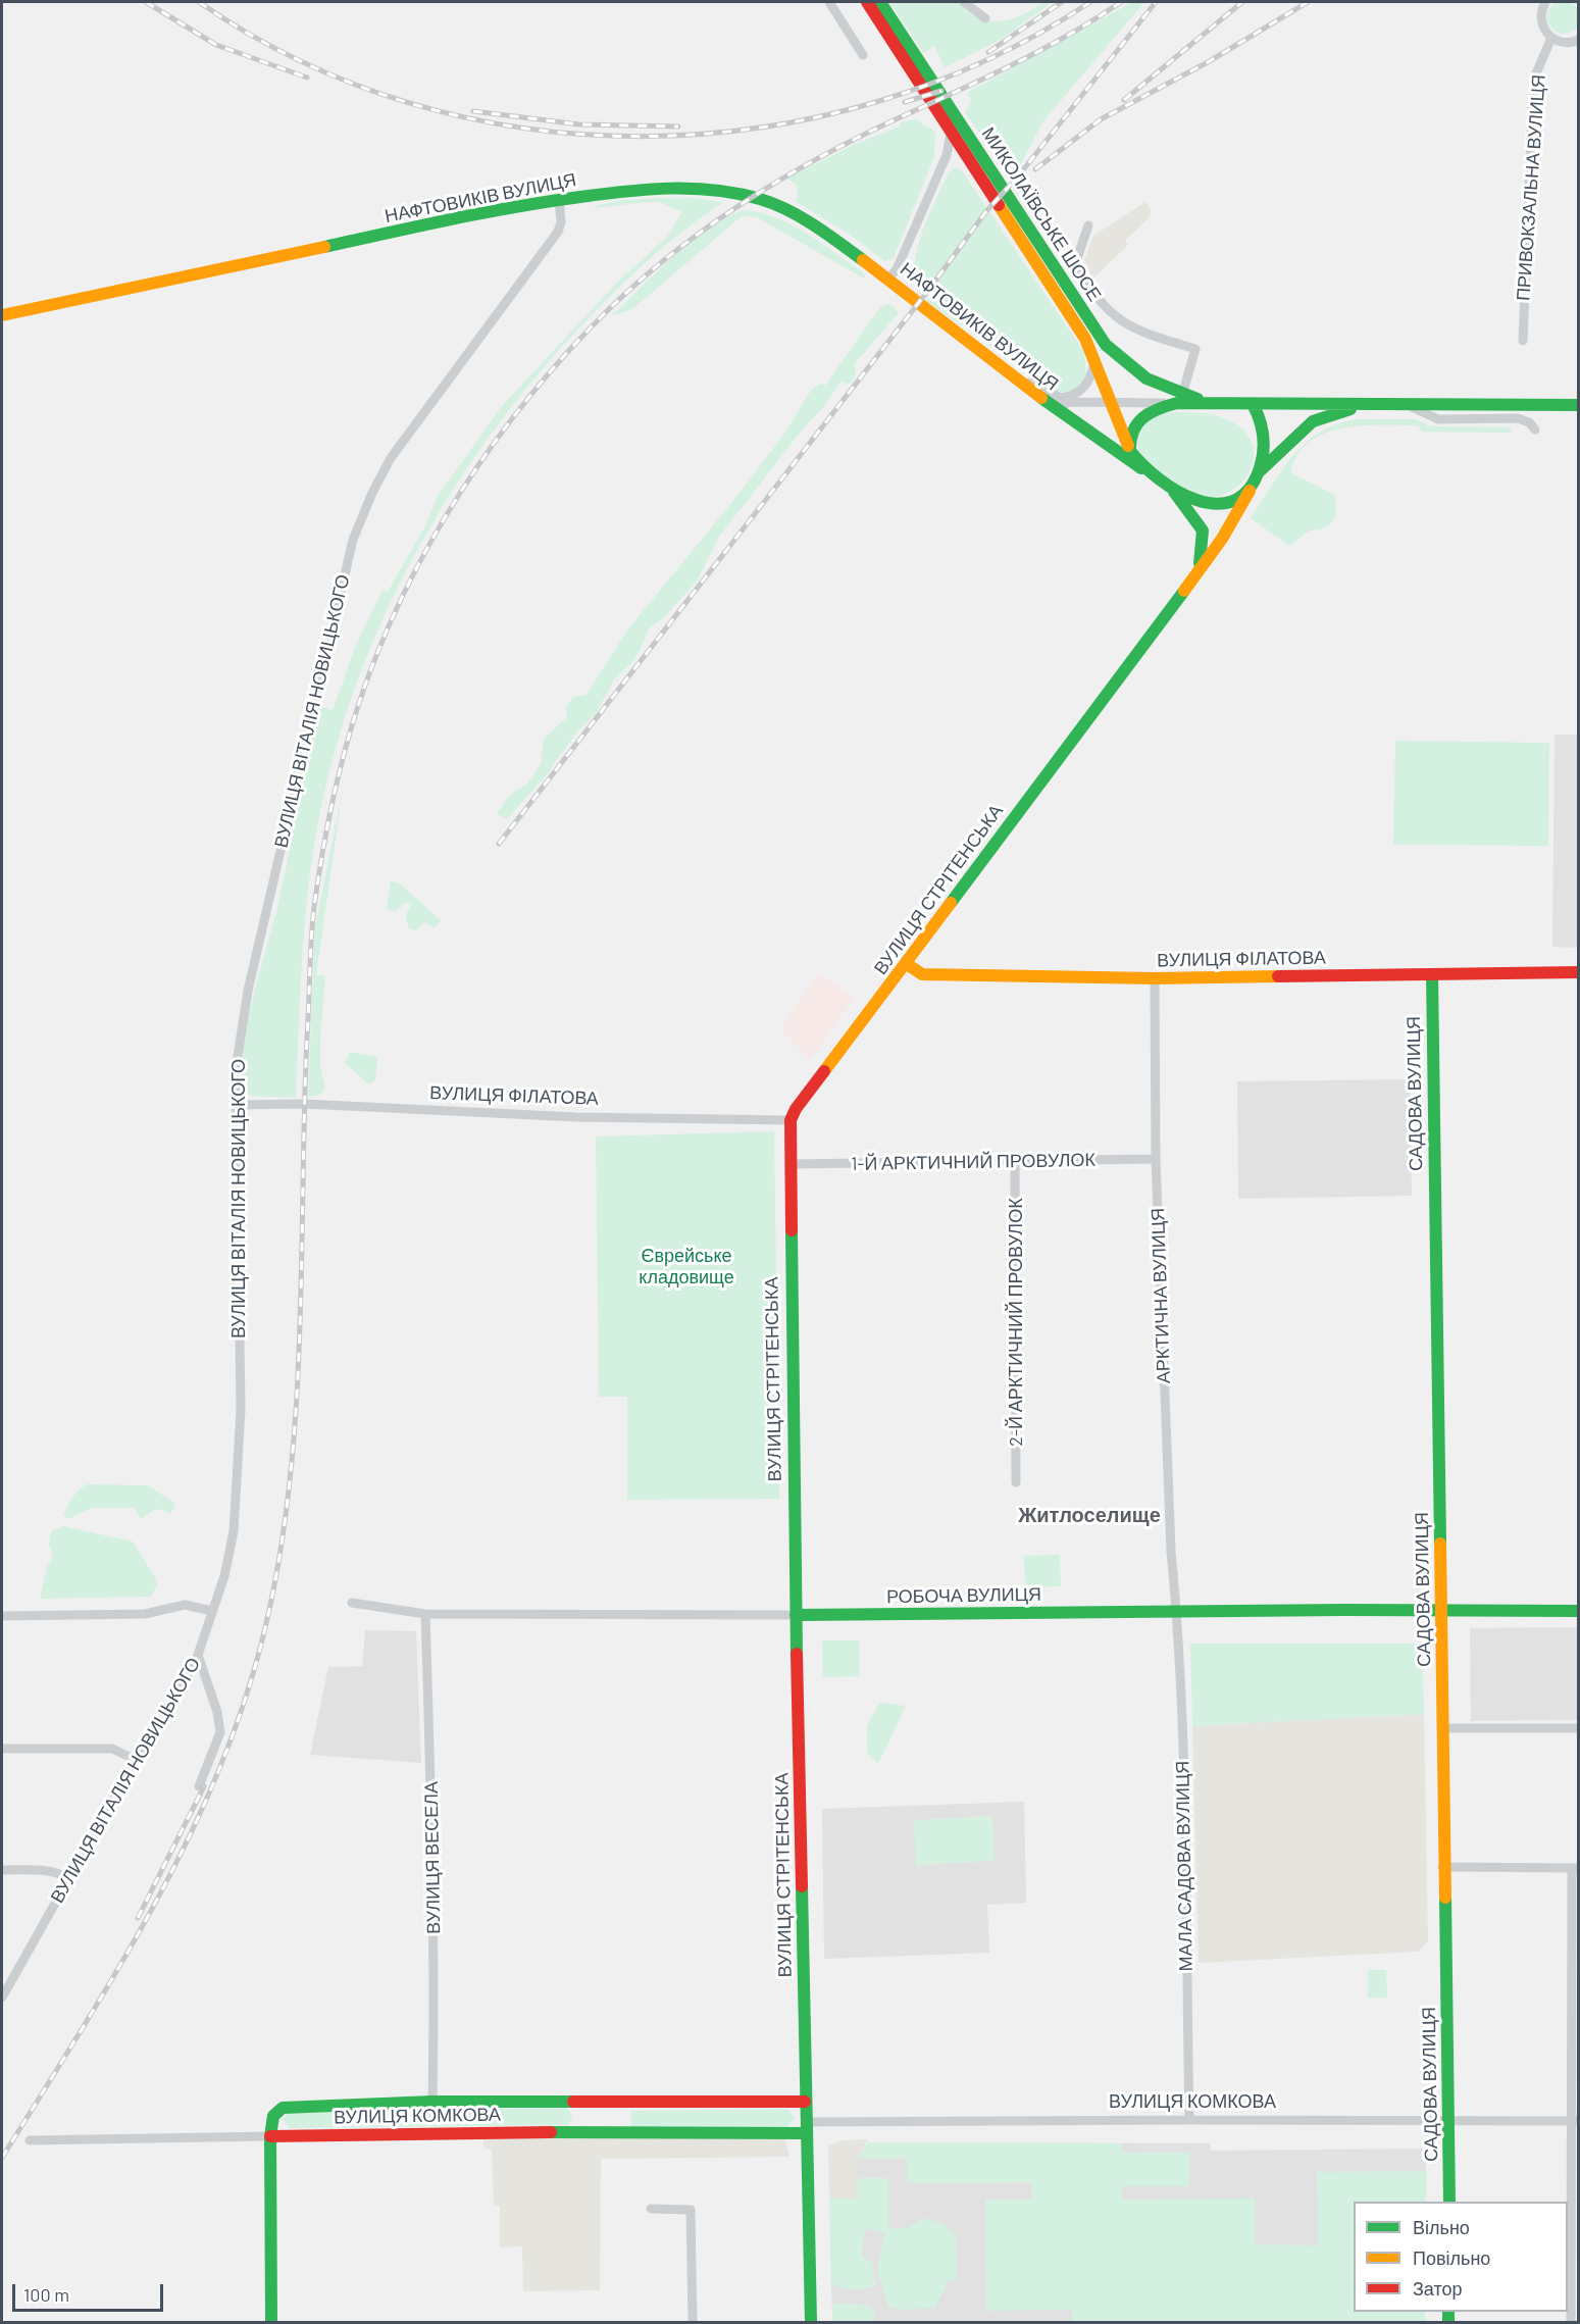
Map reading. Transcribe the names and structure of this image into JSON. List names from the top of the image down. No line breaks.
{"streets":{"street":["ПРИВОКЗАЛЬНА ВУЛИЦЯ","НАФТОВИКІВ ВУЛИЦЯ","МИКОЛАЇВСЬКЕ ШОСЕ","ВУЛИЦЯ ВІТАЛІЯ НОВИЦЬКОГО","ВУЛИЦЯ СТРІТЕНСЬКА","ВУЛИЦЯ ФІЛАТОВА","САДОВА ВУЛИЦЯ","1-Й АРКТИЧНИЙ ПРОВУЛОК","АРКТИЧНА ВУЛИЦЯ","2-Й АРКТИЧНИЙ ПРОВУЛОК","РОБОЧА ВУЛИЦЯ","ВУЛИЦЯ ВЕСЕЛА","МАЛА САДОВА ВУЛИЦЯ","ВУЛИЦЯ КОМКОВА"]},"crossings":[["НАФТОВИКІВ ВУЛИЦЯ","МИКОЛАЇВСЬКЕ ШОСЕ"],["НАФТОВИКІВ ВУЛИЦЯ","ВУЛИЦЯ ВІТАЛІЯ НОВИЦЬКОГО"],["НАФТОВИКІВ ВУЛИЦЯ","ВУЛИЦЯ СТРІТЕНСЬКА"],["МИКОЛАЇВСЬКЕ ШОСЕ","ВУЛИЦЯ СТРІТЕНСЬКА"],["ВУЛИЦЯ ВІТАЛІЯ НОВИЦЬКОГО","ВУЛИЦЯ ФІЛАТОВА"],["ВУЛИЦЯ СТРІТЕНСЬКА","ВУЛИЦЯ ФІЛАТОВА"],["ВУЛИЦЯ СТРІТЕНСЬКА","1-Й АРКТИЧНИЙ ПРОВУЛОК"],["ВУЛИЦЯ СТРІТЕНСЬКА","РОБОЧА ВУЛИЦЯ"],["ВУЛИЦЯ СТРІТЕНСЬКА","ВУЛИЦЯ КОМКОВА"],["ВУЛИЦЯ ФІЛАТОВА","САДОВА ВУЛИЦЯ"],["ВУЛИЦЯ ФІЛАТОВА","АРКТИЧНА ВУЛИЦЯ"],["САДОВА ВУЛИЦЯ","РОБОЧА ВУЛИЦЯ"],["САДОВА ВУЛИЦЯ","ВУЛИЦЯ КОМКОВА"],["1-Й АРКТИЧНИЙ ПРОВУЛОК","АРКТИЧНА ВУЛИЦЯ"],["1-Й АРКТИЧНИЙ ПРОВУЛОК","2-Й АРКТИЧНИЙ ПРОВУЛОК"],["АРКТИЧНА ВУЛИЦЯ","РОБОЧА ВУЛИЦЯ"],["АРКТИЧНА ВУЛИЦЯ","МАЛА САДОВА ВУЛИЦЯ"],["РОБОЧА ВУЛИЦЯ","ВУЛИЦЯ ВЕСЕЛА"],["РОБОЧА ВУЛИЦЯ","МАЛА САДОВА ВУЛИЦЯ"],["ВУЛИЦЯ ВЕСЕЛА","ВУЛИЦЯ КОМКОВА"],["МАЛА САДОВА ВУЛИЦЯ","ВУЛИЦЯ КОМКОВА"]],"districts":["Житлоселище"],"parks":["Єврейське кладовище"],"legend":["Вільно","Повільно","Затор"],"scale_bar":"100 m"}
